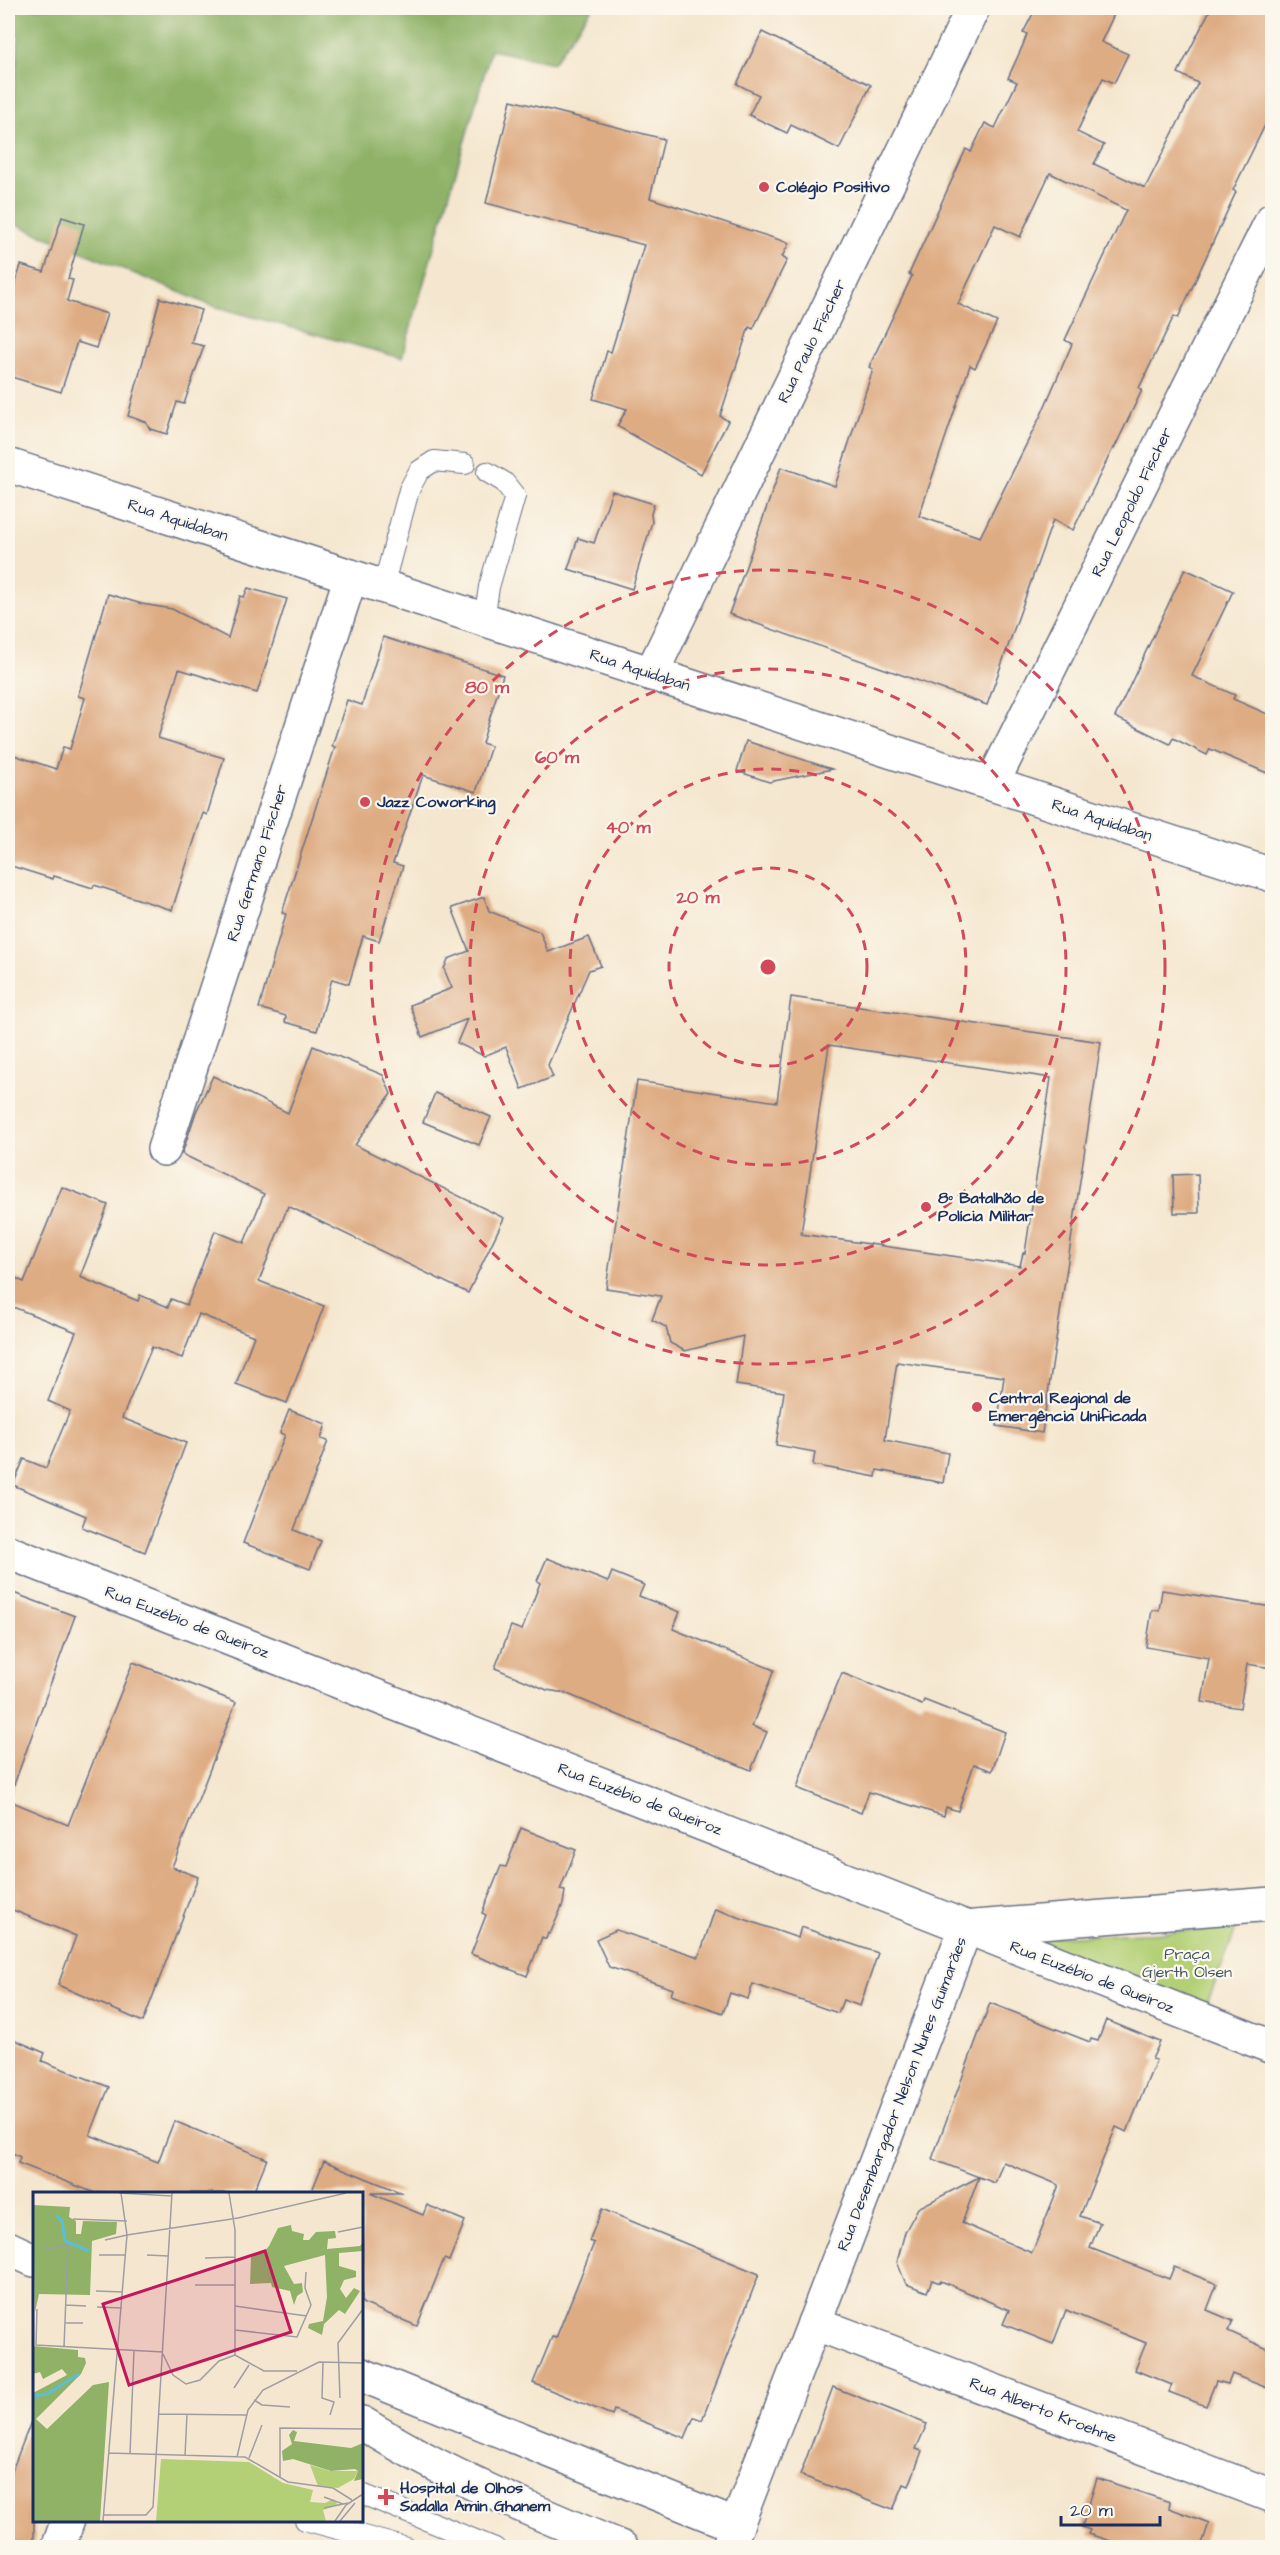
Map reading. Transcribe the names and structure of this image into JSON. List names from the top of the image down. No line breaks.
{"streets":{"street":["Rua Paulo Fischer","Rua Leopoldo Fischer","Rua Aquidaban","Rua Germano Fischer","Rua Euzébio de Queiroz","Rua Desembargador Nelson Nunes Guimarães","Rua Alberto Kroehne"]},"crossings":[["Rua Paulo Fischer","Rua Aquidaban"],["Rua Leopoldo Fischer","Rua Aquidaban"],["Rua Aquidaban","Rua Germano Fischer"],["Rua Euzébio de Queiroz","Rua Desembargador Nelson Nunes Guimarães"],["Rua Desembargador Nelson Nunes Guimarães","Rua Alberto Kroehne"]],"parks":["Praça Gjerth Olsen"],"places":{"other":["Colégio Positivo","Jazz Coworking","8º Batalhão de Polícia Militar","Central Regional de Emergência Unificada"],"health":["Hospital de Olhos Sadalla Amin Ghanem"]},"scale_bar":"20 m","rings":["80 m","60 m","40 m","20 m"]}
